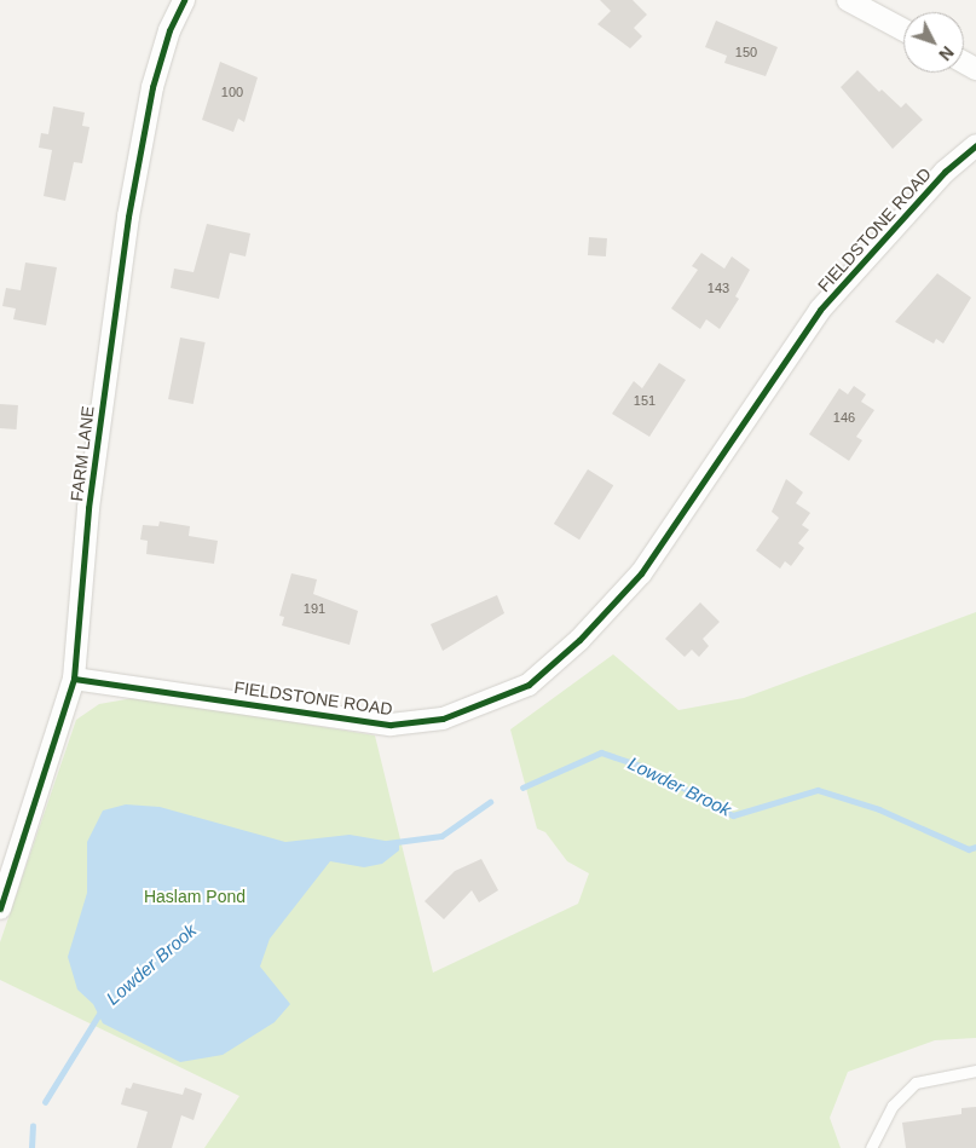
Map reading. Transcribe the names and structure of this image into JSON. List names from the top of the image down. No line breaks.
{"streets":{"street":["FIELDSTONE ROAD","FARM LANE"]},"crossings":[["FIELDSTONE ROAD","FARM LANE"]],"water":["Lowder Brook"],"parks":["Haslam Pond"],"house_numbers":["150","100","143","151","146","191"],"north":"bottom right"}
